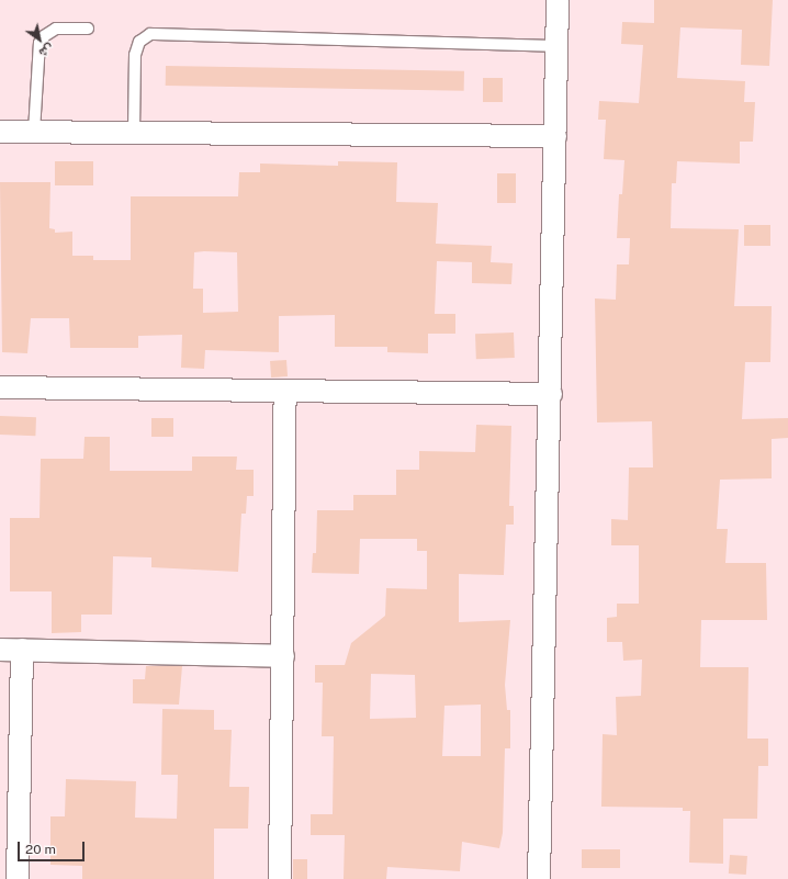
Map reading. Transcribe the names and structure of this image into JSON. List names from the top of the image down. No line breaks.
{"scale_bar":"20 m","north":"bottom right"}
